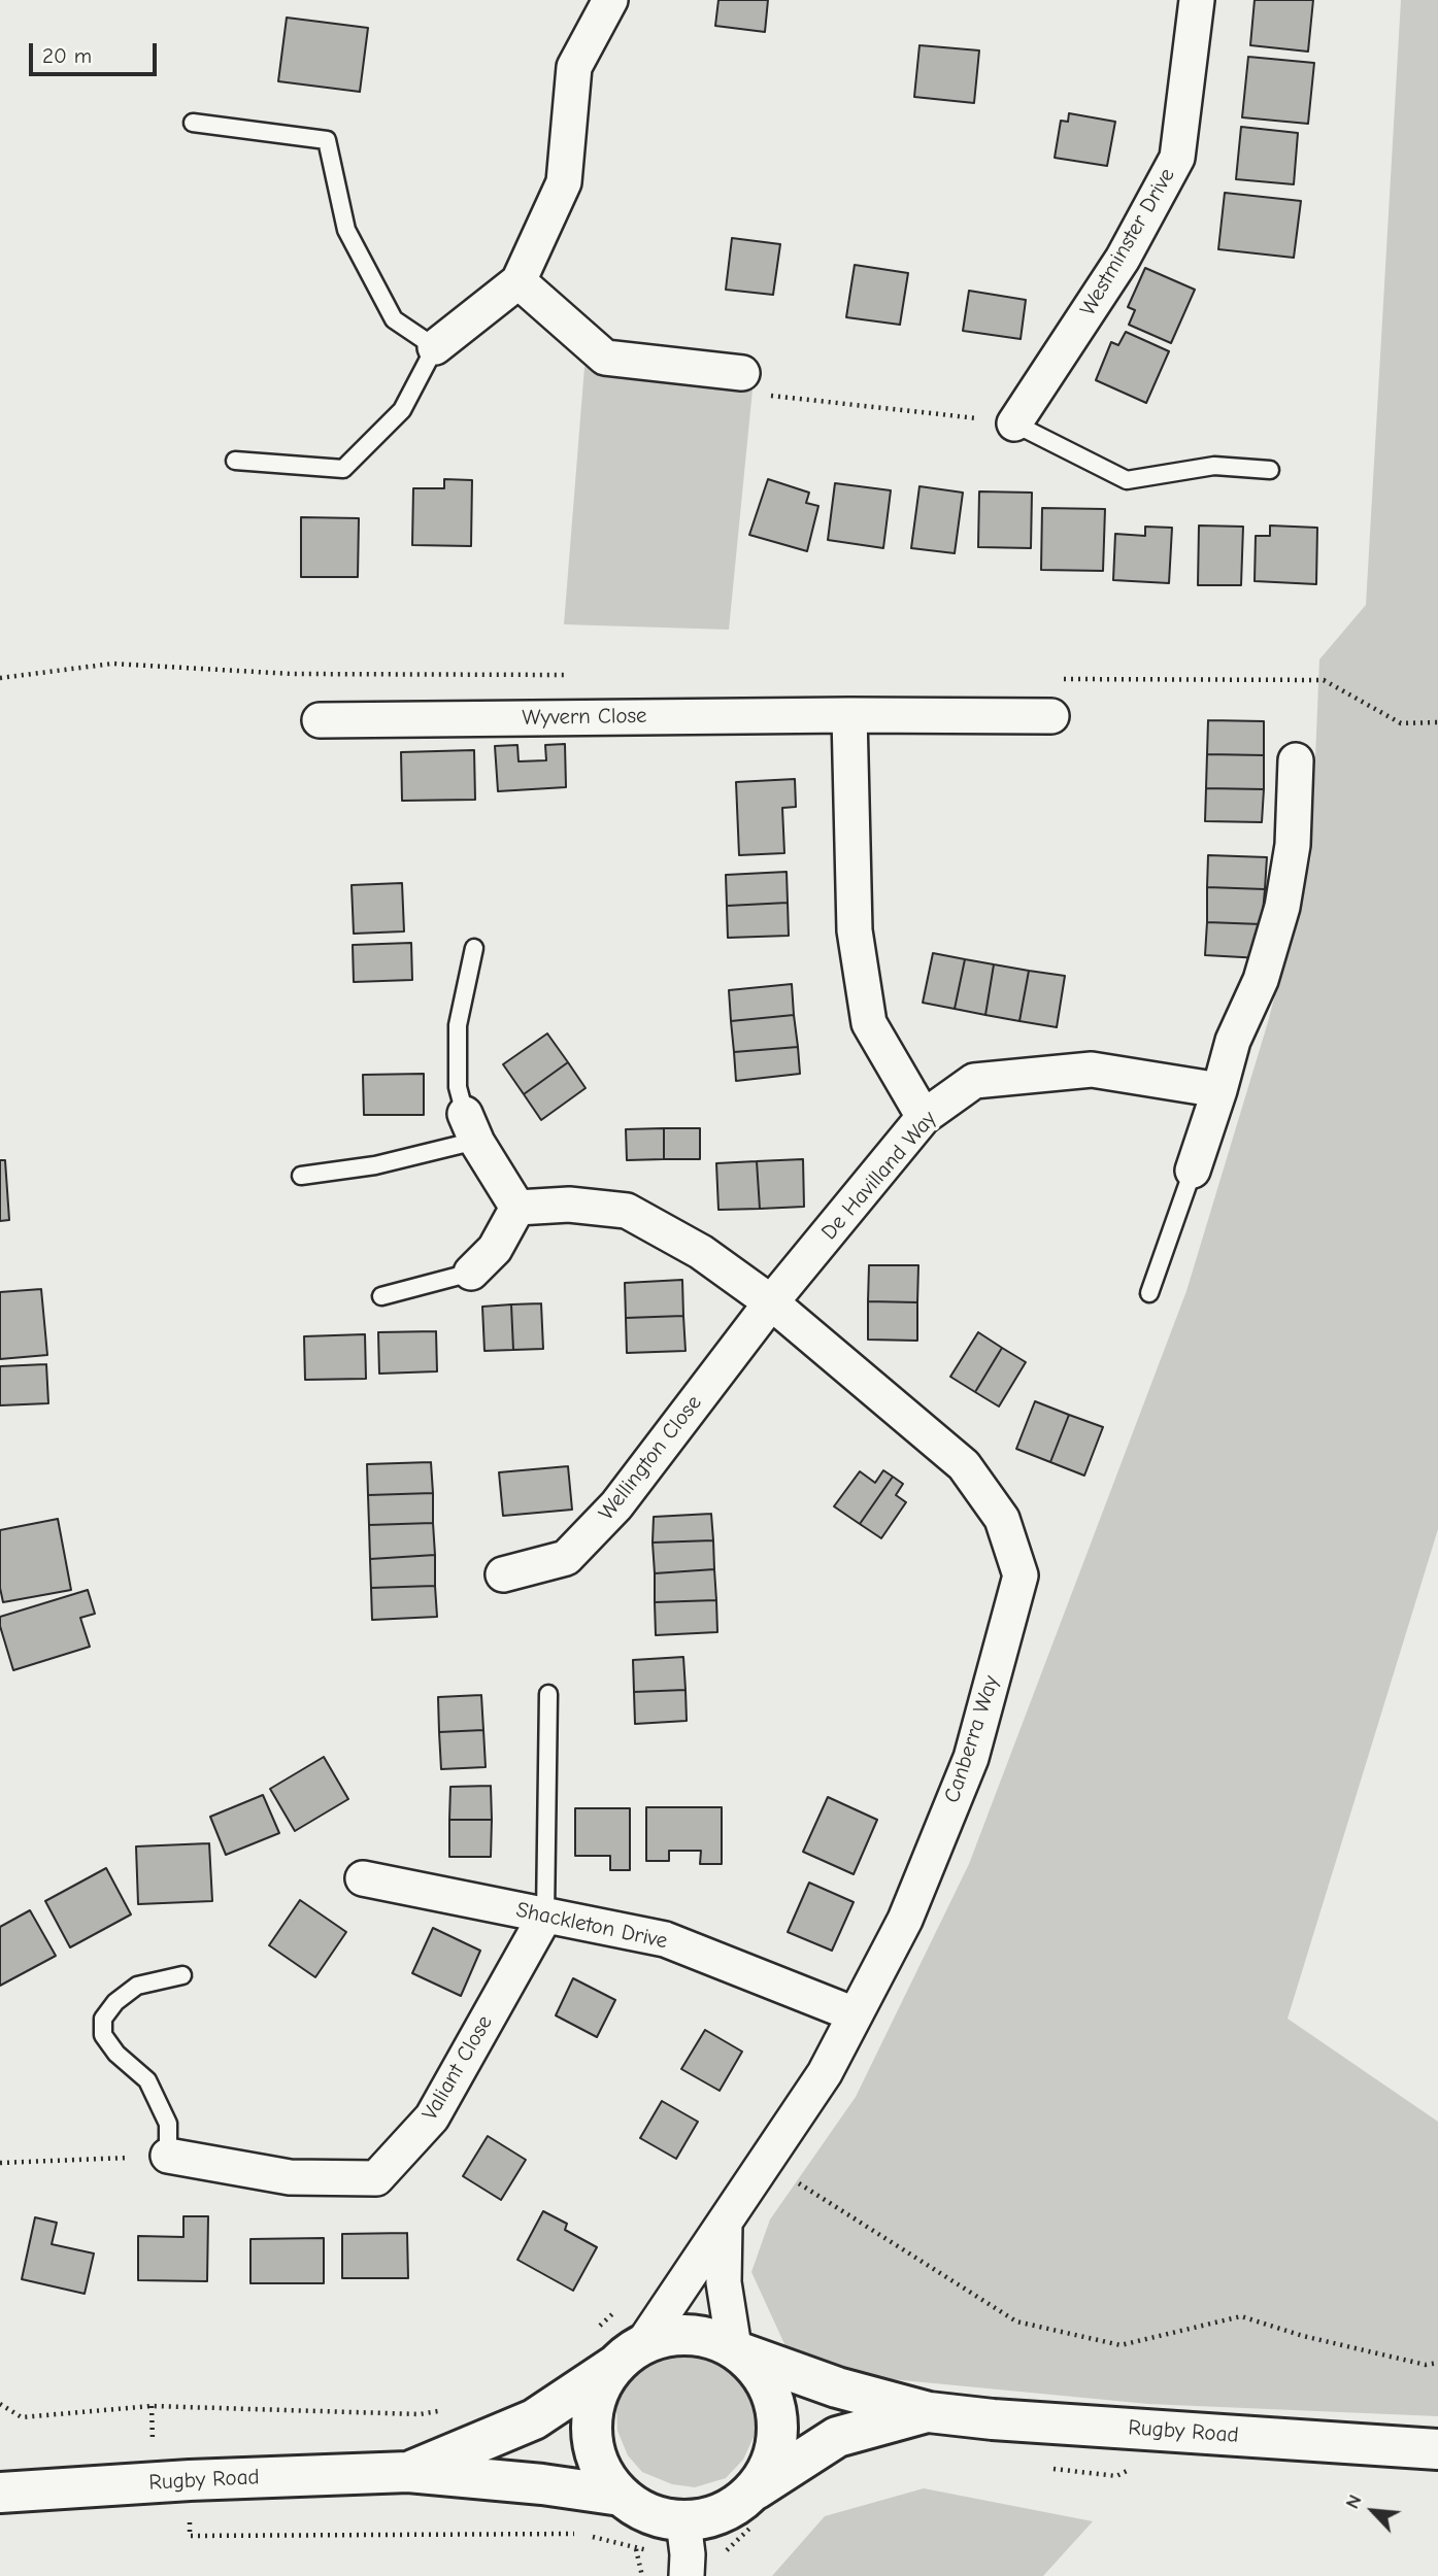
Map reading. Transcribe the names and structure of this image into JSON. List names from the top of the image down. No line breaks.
{"streets":{"main road":["Rugby Road"],"street":["Westminster Drive","Wyvern Close","De Havilland Way","Wellington Close","Canberra Way","Shackleton Drive","Valiant Close"]},"crossings":[["De Havilland Way","Wellington Close"],["De Havilland Way","Canberra Way"],["Wellington Close","Canberra Way"],["Canberra Way","Shackleton Drive"],["Canberra Way","Rugby Road"],["Shackleton Drive","Valiant Close"]],"scale_bar":"20 m","north":"top left"}
